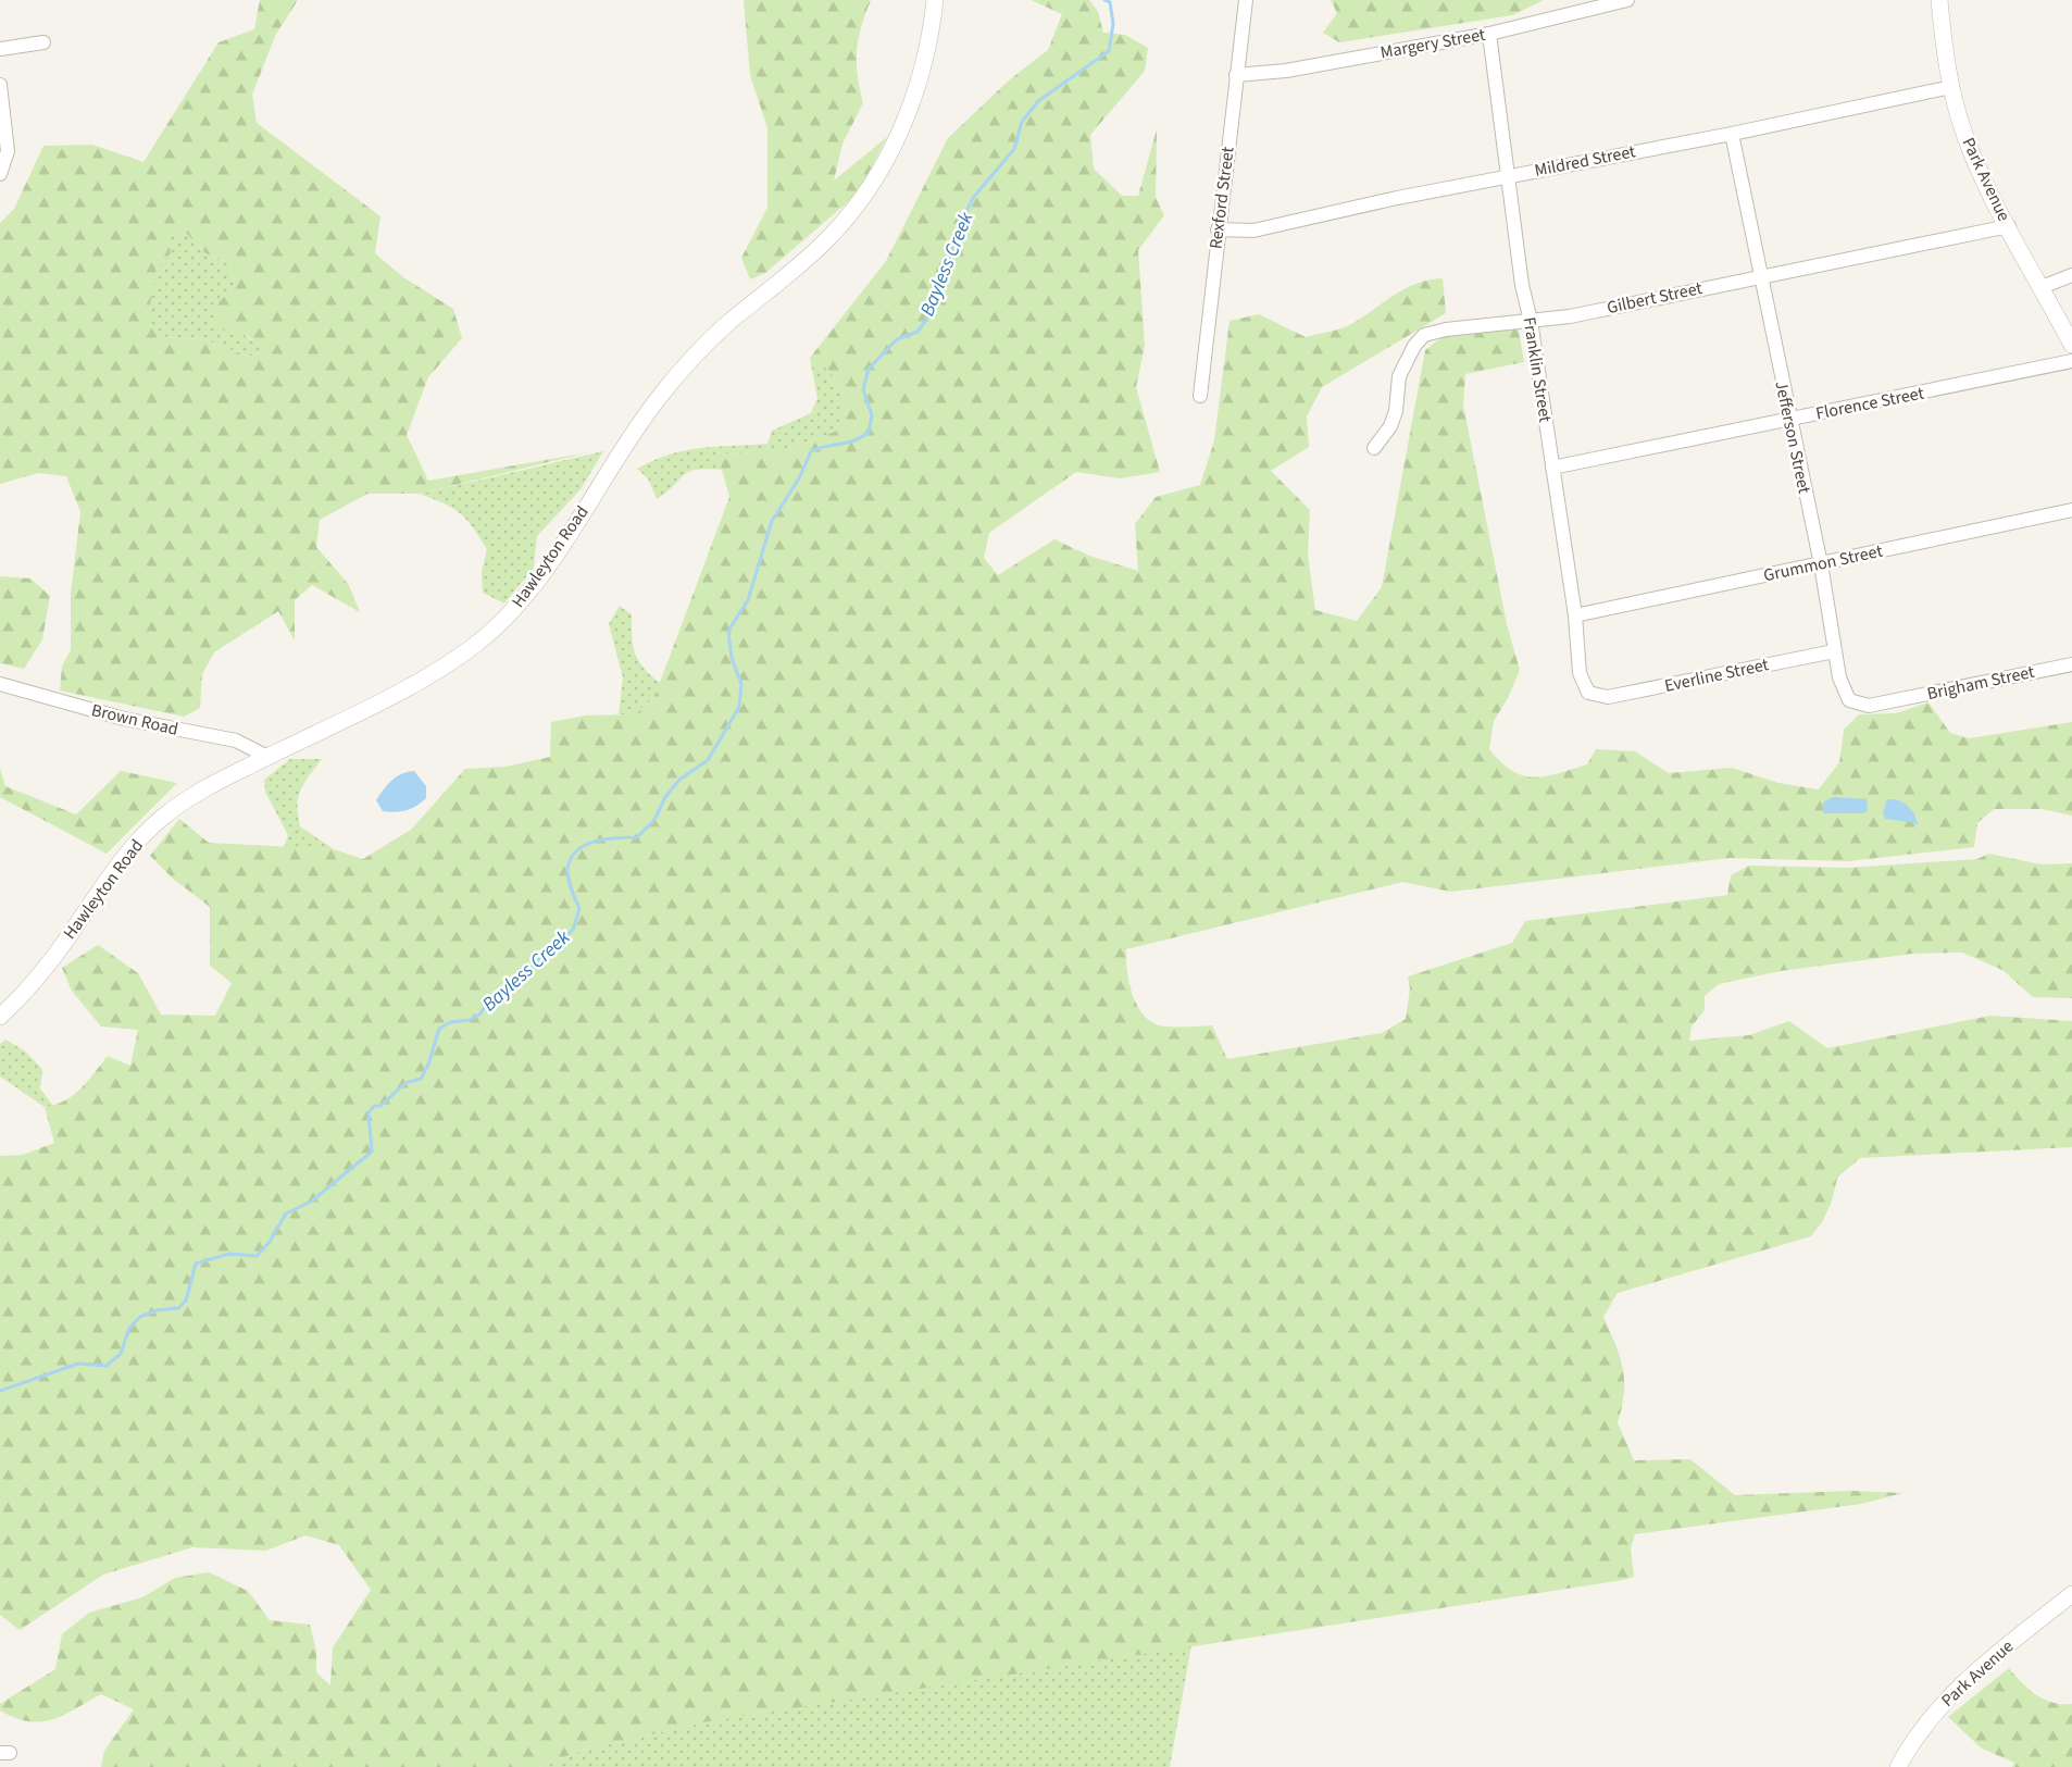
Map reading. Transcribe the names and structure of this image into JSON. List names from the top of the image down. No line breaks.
{"streets":{"street":["Margery Street","Mildred Street","Park Avenue","Rexford Street","Gilbert Street","Franklin Street","Florence Street","Jefferson Street","Hawleyton Road","Grummon Street","Everline Street","Brigham Street","Brown Road"]},"crossings":[["Margery Street","Rexford Street"],["Margery Street","Franklin Street"],["Mildred Street","Park Avenue"],["Mildred Street","Rexford Street"],["Mildred Street","Franklin Street"],["Mildred Street","Jefferson Street"],["Park Avenue","Gilbert Street"],["Gilbert Street","Franklin Street"],["Gilbert Street","Jefferson Street"],["Franklin Street","Florence Street"],["Franklin Street","Grummon Street"],["Franklin Street","Everline Street"],["Florence Street","Jefferson Street"],["Jefferson Street","Grummon Street"],["Jefferson Street","Everline Street"],["Jefferson Street","Brigham Street"],["Hawleyton Road","Brown Road"]],"water":["Bayless Creek"]}
